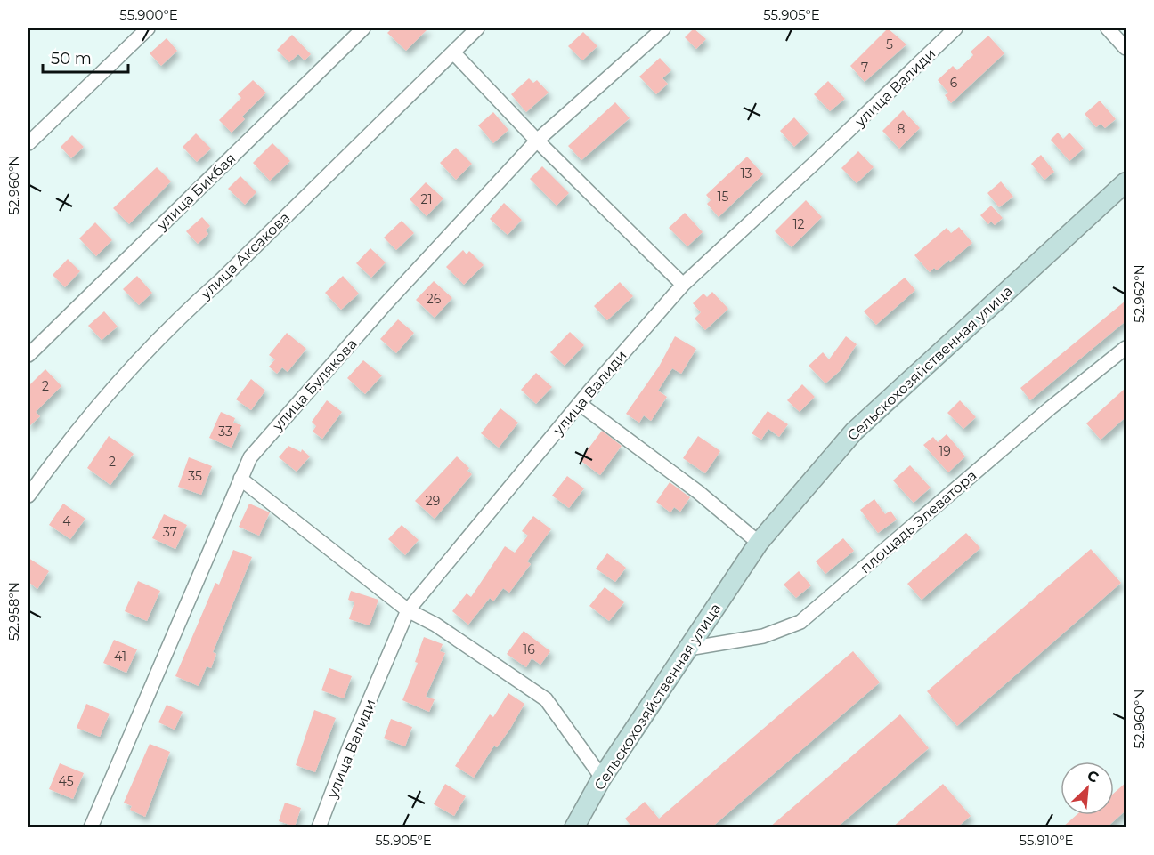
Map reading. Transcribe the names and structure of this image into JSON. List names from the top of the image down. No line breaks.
{"streets":{"main road":["Сельскохозяйственная улица"],"street":["улица Валиди","улица Бикбая","улица Аксакова","улица Булякова","площадь Элеватора"]},"crossings":[["Сельскохозяйственная улица","площадь Элеватора"]],"house_numbers":["5","7","6","8","13","15","21","12","26","2","33","19","2","35","29","4","37","16","41","45"],"scale_bar":"50 m","north":"top right","coordinates":["55.900°E","55.905°E","52.960°N","52.962°N","52.958°N","55.910°E"]}
